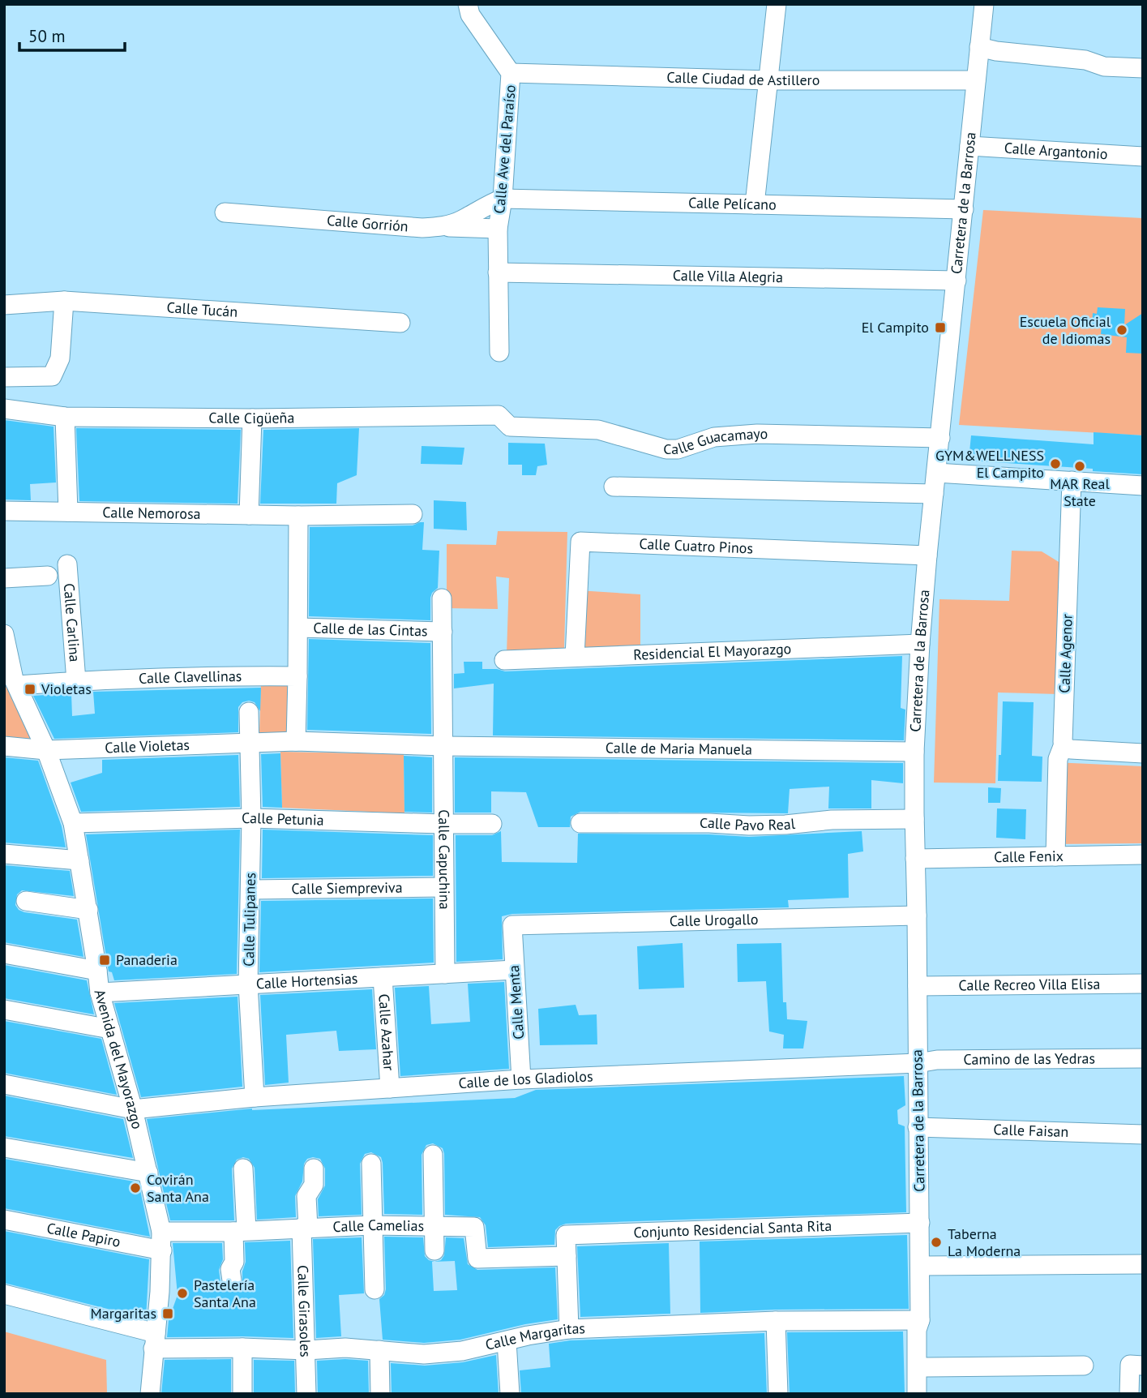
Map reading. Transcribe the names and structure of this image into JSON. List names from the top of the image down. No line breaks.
{"streets":{"street":["Calle Ciudad de Astillero","Calle Ave del Paraíso","Calle Argantonio","Calle Pelícano","Carretera de la Barrosa","Calle Gorrión","Calle Villa Alegria","Calle Tucán","Calle Cigüeña","Calle Guacamayo","Calle Nemorosa","Calle Cuatro Pinos","Calle Carlina","Calle de las Cintas","Residencial El Mayorazgo","Calle Agenor","Calle Clavellinas","Calle Violetas","Calle de Maria Manuela","Calle Petunia","Calle Pavo Real","Calle Fenix","Calle Capuchina","Calle Siempreviva","Calle Tulipanes","Calle Urogallo","Calle Hortensias","Calle Recreo Villa Elisa","Calle Menta","Calle Azahar","Avenida del Mayorazgo","Camino de las Yedras","Calle de los Gladiolos","Calle Faisan","Calle Camelias","Conjunto Residencial Santa Rita","Calle Papiro","Calle Girasoles","Calle Margaritas"]},"crossings":[["Calle Ciudad de Astillero","Calle Ave del Paraíso"],["Calle Ciudad de Astillero","Carretera de la Barrosa"],["Calle Ave del Paraíso","Calle Pelícano"],["Calle Ave del Paraíso","Calle Gorrión"],["Calle Ave del Paraíso","Calle Villa Alegria"],["Calle Argantonio","Carretera de la Barrosa"],["Calle Pelícano","Carretera de la Barrosa"],["Calle Pelícano","Calle Gorrión"],["Carretera de la Barrosa","Calle Villa Alegria"],["Carretera de la Barrosa","Calle Guacamayo"],["Carretera de la Barrosa","Calle Cuatro Pinos"],["Carretera de la Barrosa","Residencial El Mayorazgo"],["Carretera de la Barrosa","Calle de Maria Manuela"],["Carretera de la Barrosa","Calle Pavo Real"],["Carretera de la Barrosa","Calle Fenix"],["Carretera de la Barrosa","Calle Urogallo"],["Carretera de la Barrosa","Calle Recreo Villa Elisa"],["Carretera de la Barrosa","Camino de las Yedras"],["Carretera de la Barrosa","Calle de los Gladiolos"],["Carretera de la Barrosa","Calle Faisan"],["Carretera de la Barrosa","Conjunto Residencial Santa Rita"],["Carretera de la Barrosa","Calle Margaritas"],["Calle Cigüeña","Calle Guacamayo"],["Calle Cuatro Pinos","Residencial El Mayorazgo"],["Calle Carlina","Calle Clavellinas"],["Calle de las Cintas","Calle Capuchina"],["Calle Agenor","Calle Fenix"],["Calle Clavellinas","Avenida del Mayorazgo"],["Calle Violetas","Calle de Maria Manuela"],["Calle Violetas","Calle Capuchina"],["Calle Violetas","Calle Tulipanes"],["Calle Violetas","Avenida del Mayorazgo"],["Calle de Maria Manuela","Calle Capuchina"],["Calle Petunia","Calle Capuchina"],["Calle Petunia","Calle Tulipanes"],["Calle Petunia","Avenida del Mayorazgo"],["Calle Capuchina","Calle Siempreviva"],["Calle Capuchina","Calle Hortensias"],["Calle Siempreviva","Calle Tulipanes"],["Calle Tulipanes","Calle Hortensias"],["Calle Tulipanes","Calle de los Gladiolos"],["Calle Urogallo","Calle Menta"],["Calle Hortensias","Calle Menta"],["Calle Hortensias","Calle Azahar"],["Calle Hortensias","Avenida del Mayorazgo"],["Calle Menta","Calle de los Gladiolos"],["Calle Azahar","Calle de los Gladiolos"],["Avenida del Mayorazgo","Calle de los Gladiolos"],["Avenida del Mayorazgo","Calle Camelias"],["Avenida del Mayorazgo","Calle Papiro"],["Avenida del Mayorazgo","Calle Margaritas"],["Camino de las Yedras","Calle de los Gladiolos"],["Calle Camelias","Conjunto Residencial Santa Rita"],["Calle Camelias","Calle Papiro"],["Calle Camelias","Calle Girasoles"],["Calle Girasoles","Calle Margaritas"]],"places":{"transit":["El Campito","Violetas","Panaderia","Margaritas"],"other":["Escuela Oficial de Idiomas","GYM&WELLNESS El Campito","MAR Real State","Covirán Santa Ana","Taberna La Moderna","Pastelería Santa Ana"]},"scale_bar":"50 m"}
